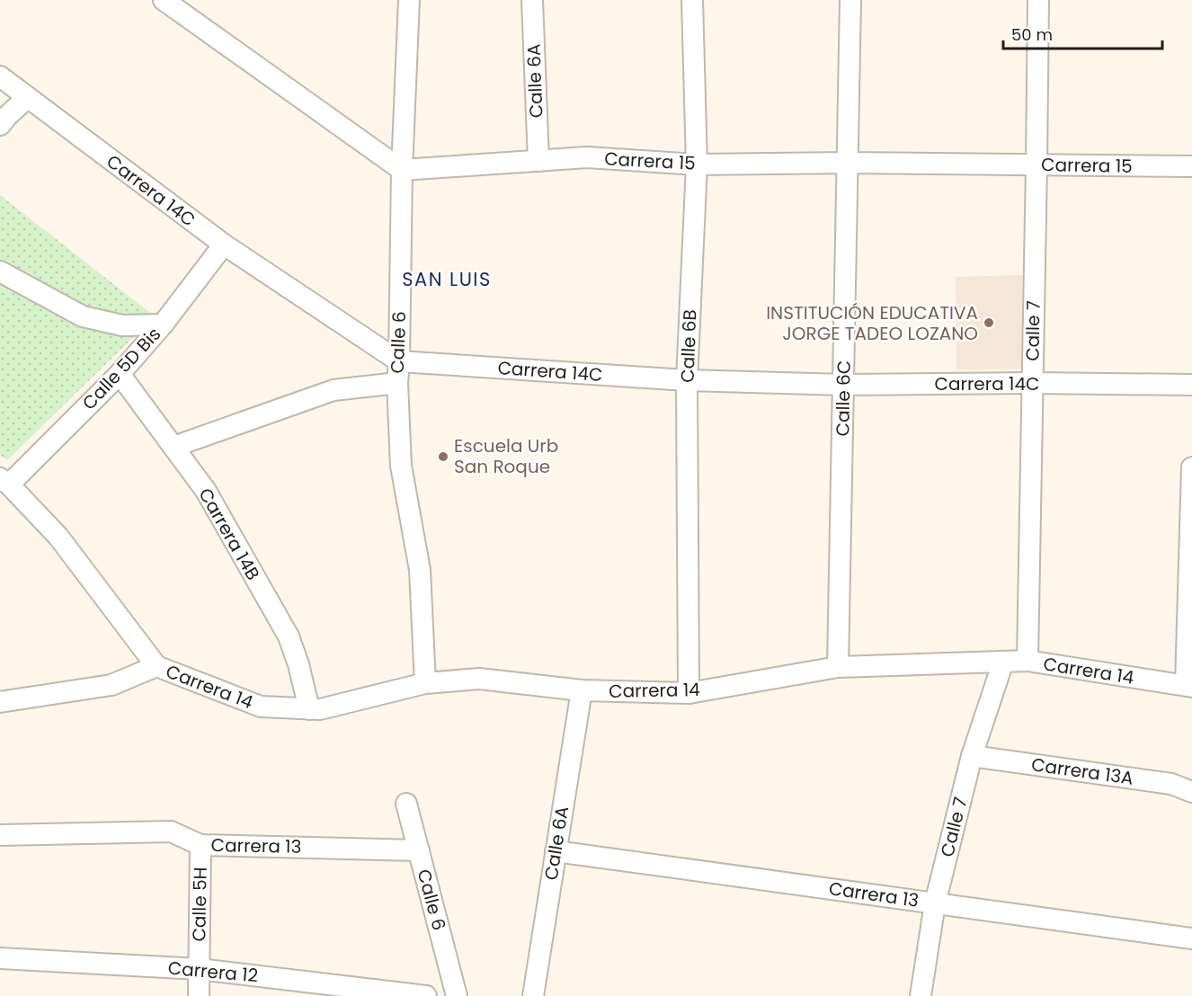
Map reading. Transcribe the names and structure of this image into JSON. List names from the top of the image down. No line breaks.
{"streets":{"street":["Calle 6A","Carrera 15","Carrera 14C","Calle 7","Calle 6","Calle 6B","Calle 5D Bis","Calle 6C","Carrera 14B","Carrera 14","Carrera 13A","Carrera 13","Calle 5H","Carrera 12"]},"crossings":[["Calle 6A","Carrera 15"],["Calle 6A","Carrera 14"],["Calle 6A","Carrera 13"],["Carrera 15","Calle 7"],["Carrera 15","Calle 6"],["Carrera 15","Calle 6B"],["Carrera 15","Calle 6C"],["Carrera 14C","Calle 7"],["Carrera 14C","Calle 6"],["Carrera 14C","Calle 6B"],["Carrera 14C","Calle 5D Bis"],["Carrera 14C","Calle 6C"],["Calle 7","Carrera 14"],["Calle 7","Carrera 13A"],["Calle 7","Carrera 13"],["Calle 6","Carrera 14"],["Calle 6","Carrera 13"],["Calle 6B","Carrera 14"],["Calle 5D Bis","Carrera 14B"],["Calle 5D Bis","Carrera 14"],["Calle 6C","Carrera 14"],["Carrera 14B","Carrera 14"],["Carrera 13","Calle 5H"],["Calle 5H","Carrera 12"]],"districts":["SAN LUIS"],"places":["INSTITUCIÓN EDUCATIVA JORGE TADEO LOZANO","Escuela Urb San Roque"],"scale_bar":"50 m"}
